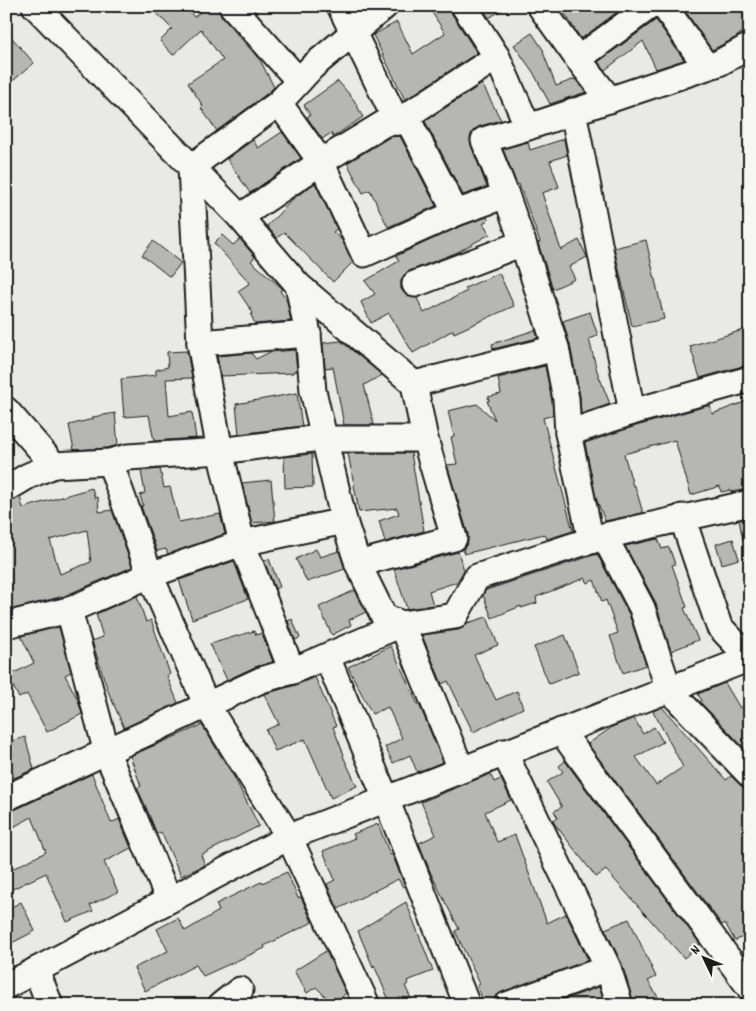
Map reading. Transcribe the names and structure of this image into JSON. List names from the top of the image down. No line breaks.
{"north":"top left"}
